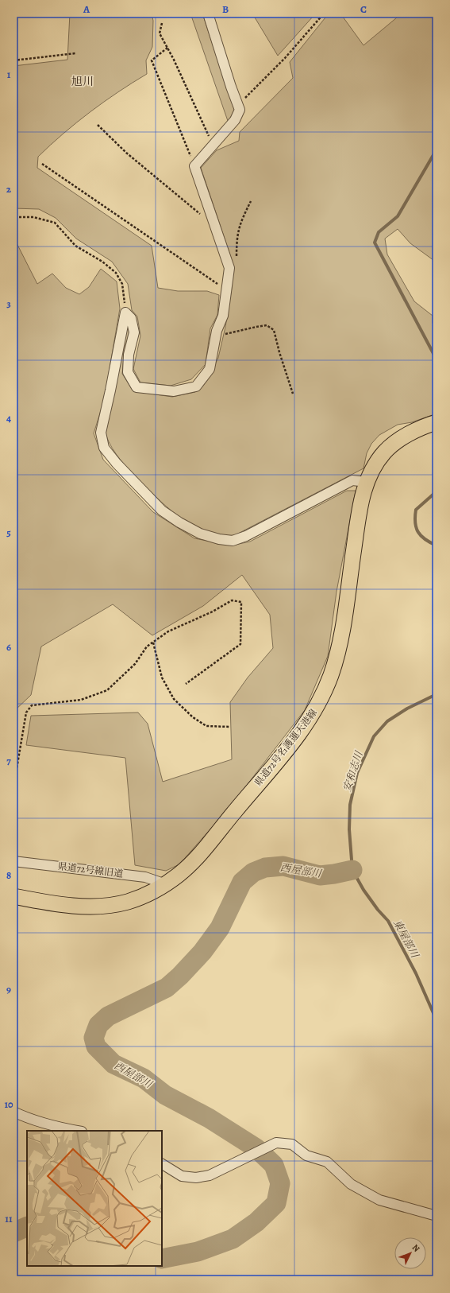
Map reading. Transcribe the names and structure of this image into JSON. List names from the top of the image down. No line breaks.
{"streets":{"main road":["県道72号名護運天港線"],"street":["県道72号線旧道"]},"crossings":[["県道72号名護運天港線","県道72号線旧道"]],"districts":["旭川"],"water":["安和志川","西屋部川","東屋部川"],"north":"top right","grid":{"columns":["A","B","C"],"rows":["1","2","3","4","5","6","7","8","9","10","11"]}}
